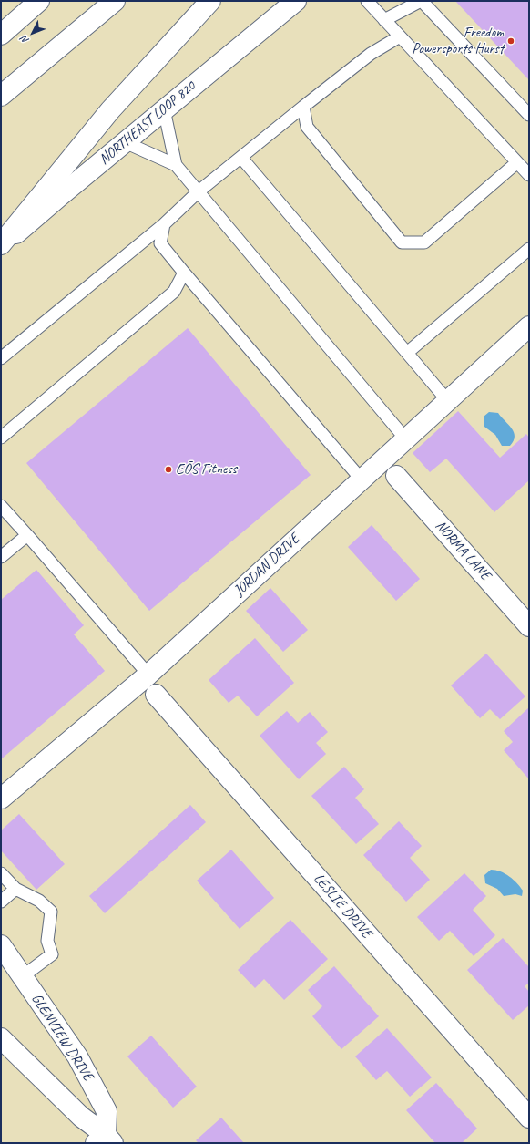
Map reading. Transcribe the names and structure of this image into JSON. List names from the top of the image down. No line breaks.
{"streets":{"main road":["NORTHEAST LOOP 820","NORMA LANE","JORDAN DRIVE","LESLIE DRIVE","GLENVIEW DRIVE"]},"places":["Freedom Powersports Hurst","EŌS Fitness"],"north":"bottom left"}
